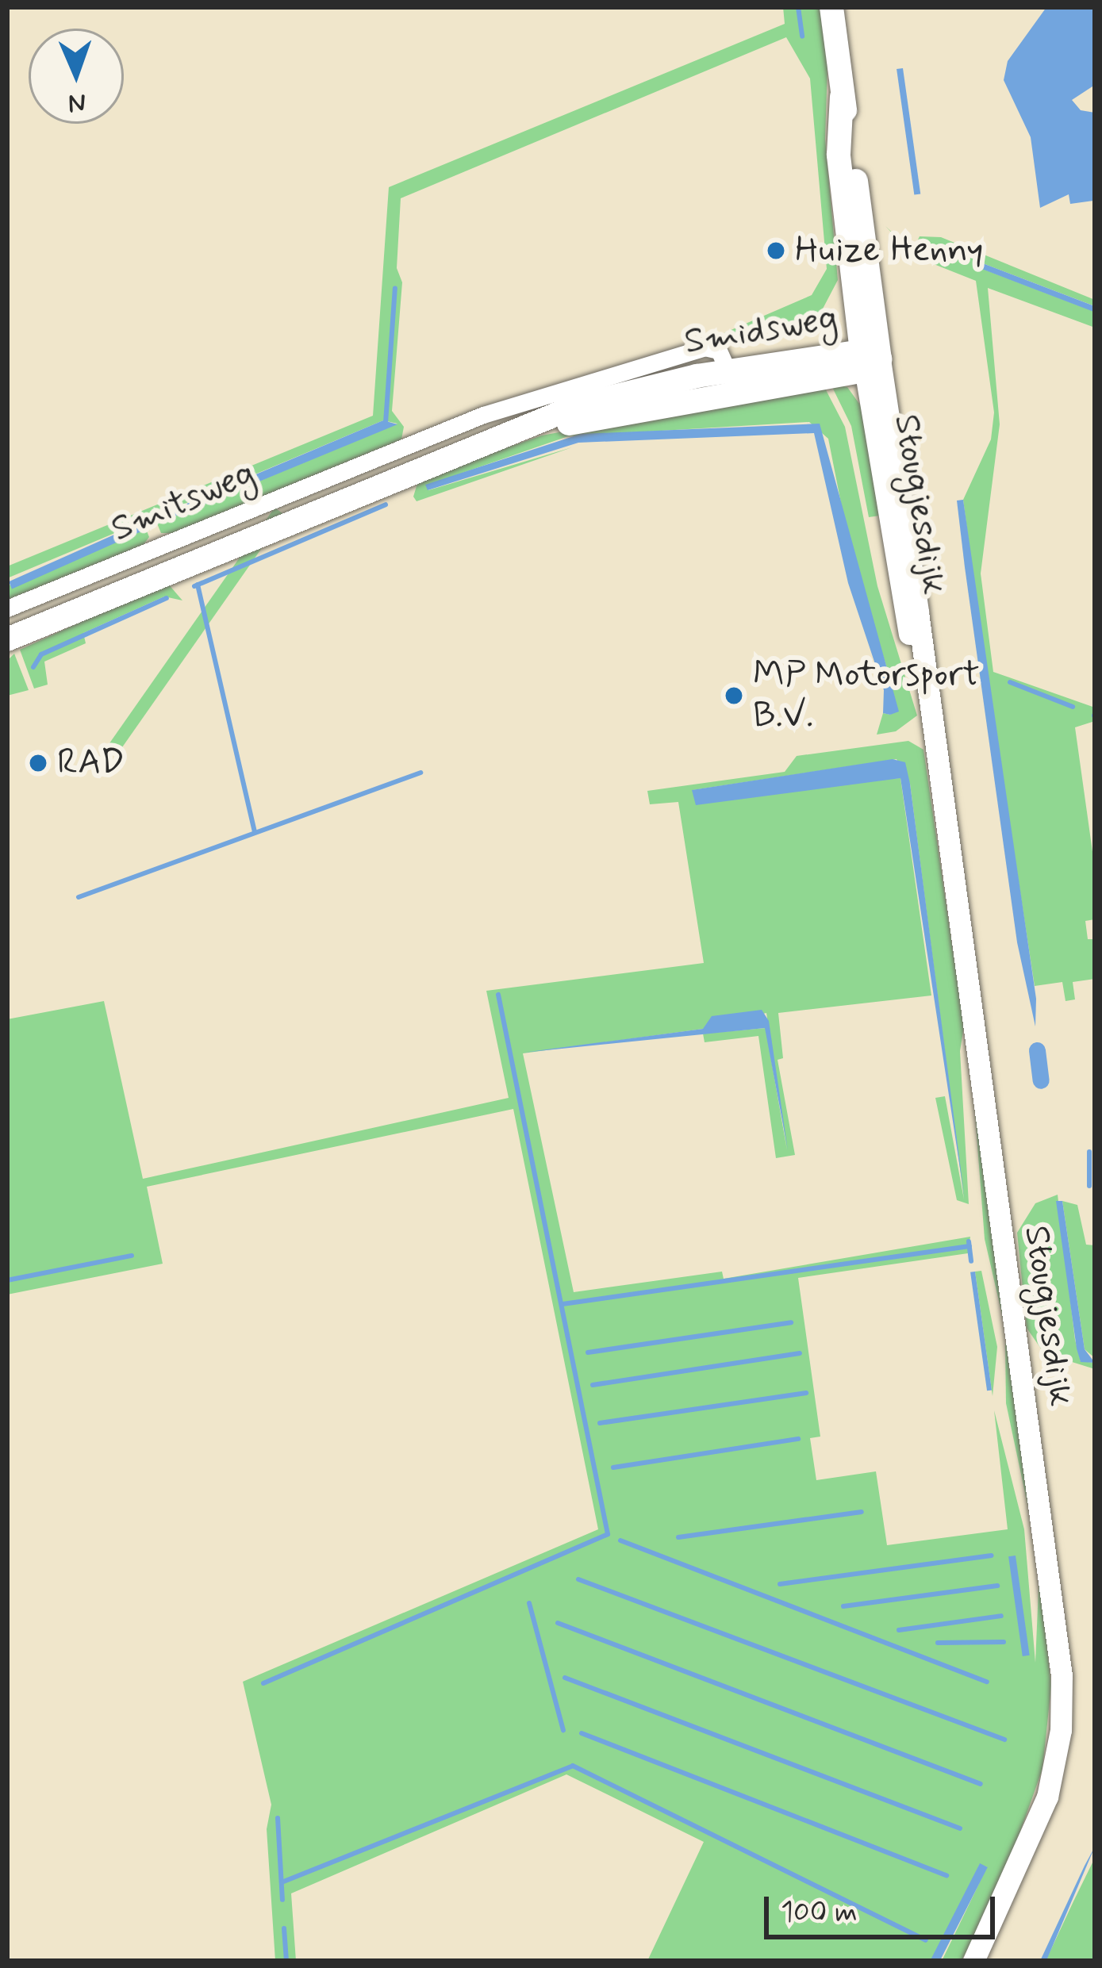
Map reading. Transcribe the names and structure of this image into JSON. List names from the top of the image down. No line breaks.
{"streets":{"main road":["Smidsweg"],"street":["Smitsweg","Stougjesdijk"]},"crossings":[["Smidsweg","Smitsweg"],["Smidsweg","Stougjesdijk"]],"places":["Huize Henny","MP Motorsport B.V.","RAD"],"scale_bar":"100 m","north":"bottom"}
